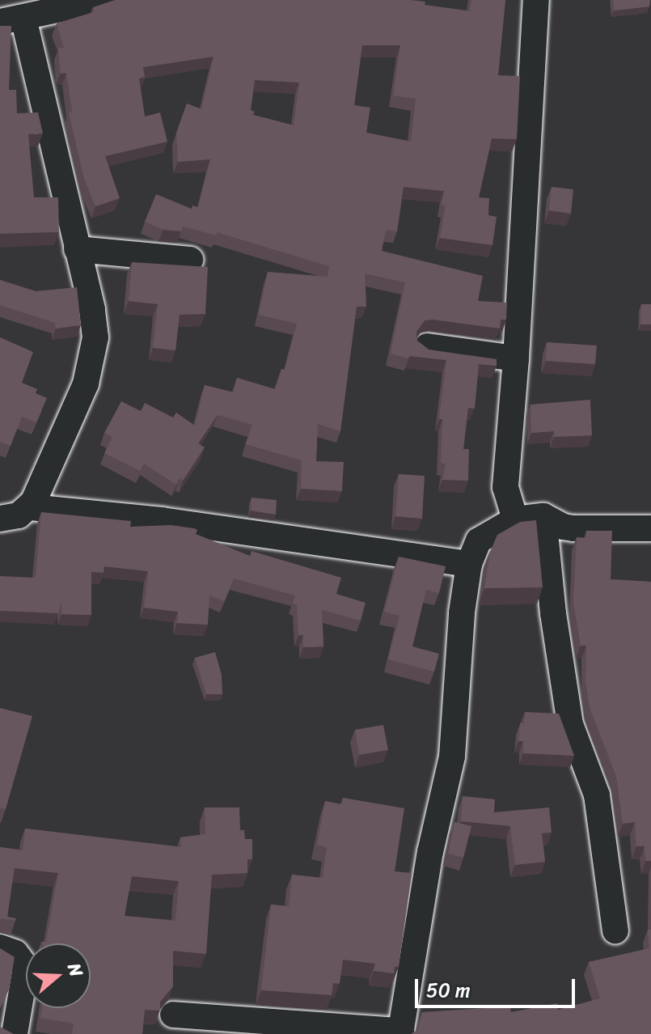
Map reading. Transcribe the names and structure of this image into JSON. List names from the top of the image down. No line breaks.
{"scale_bar":"50 m","north":"right"}
